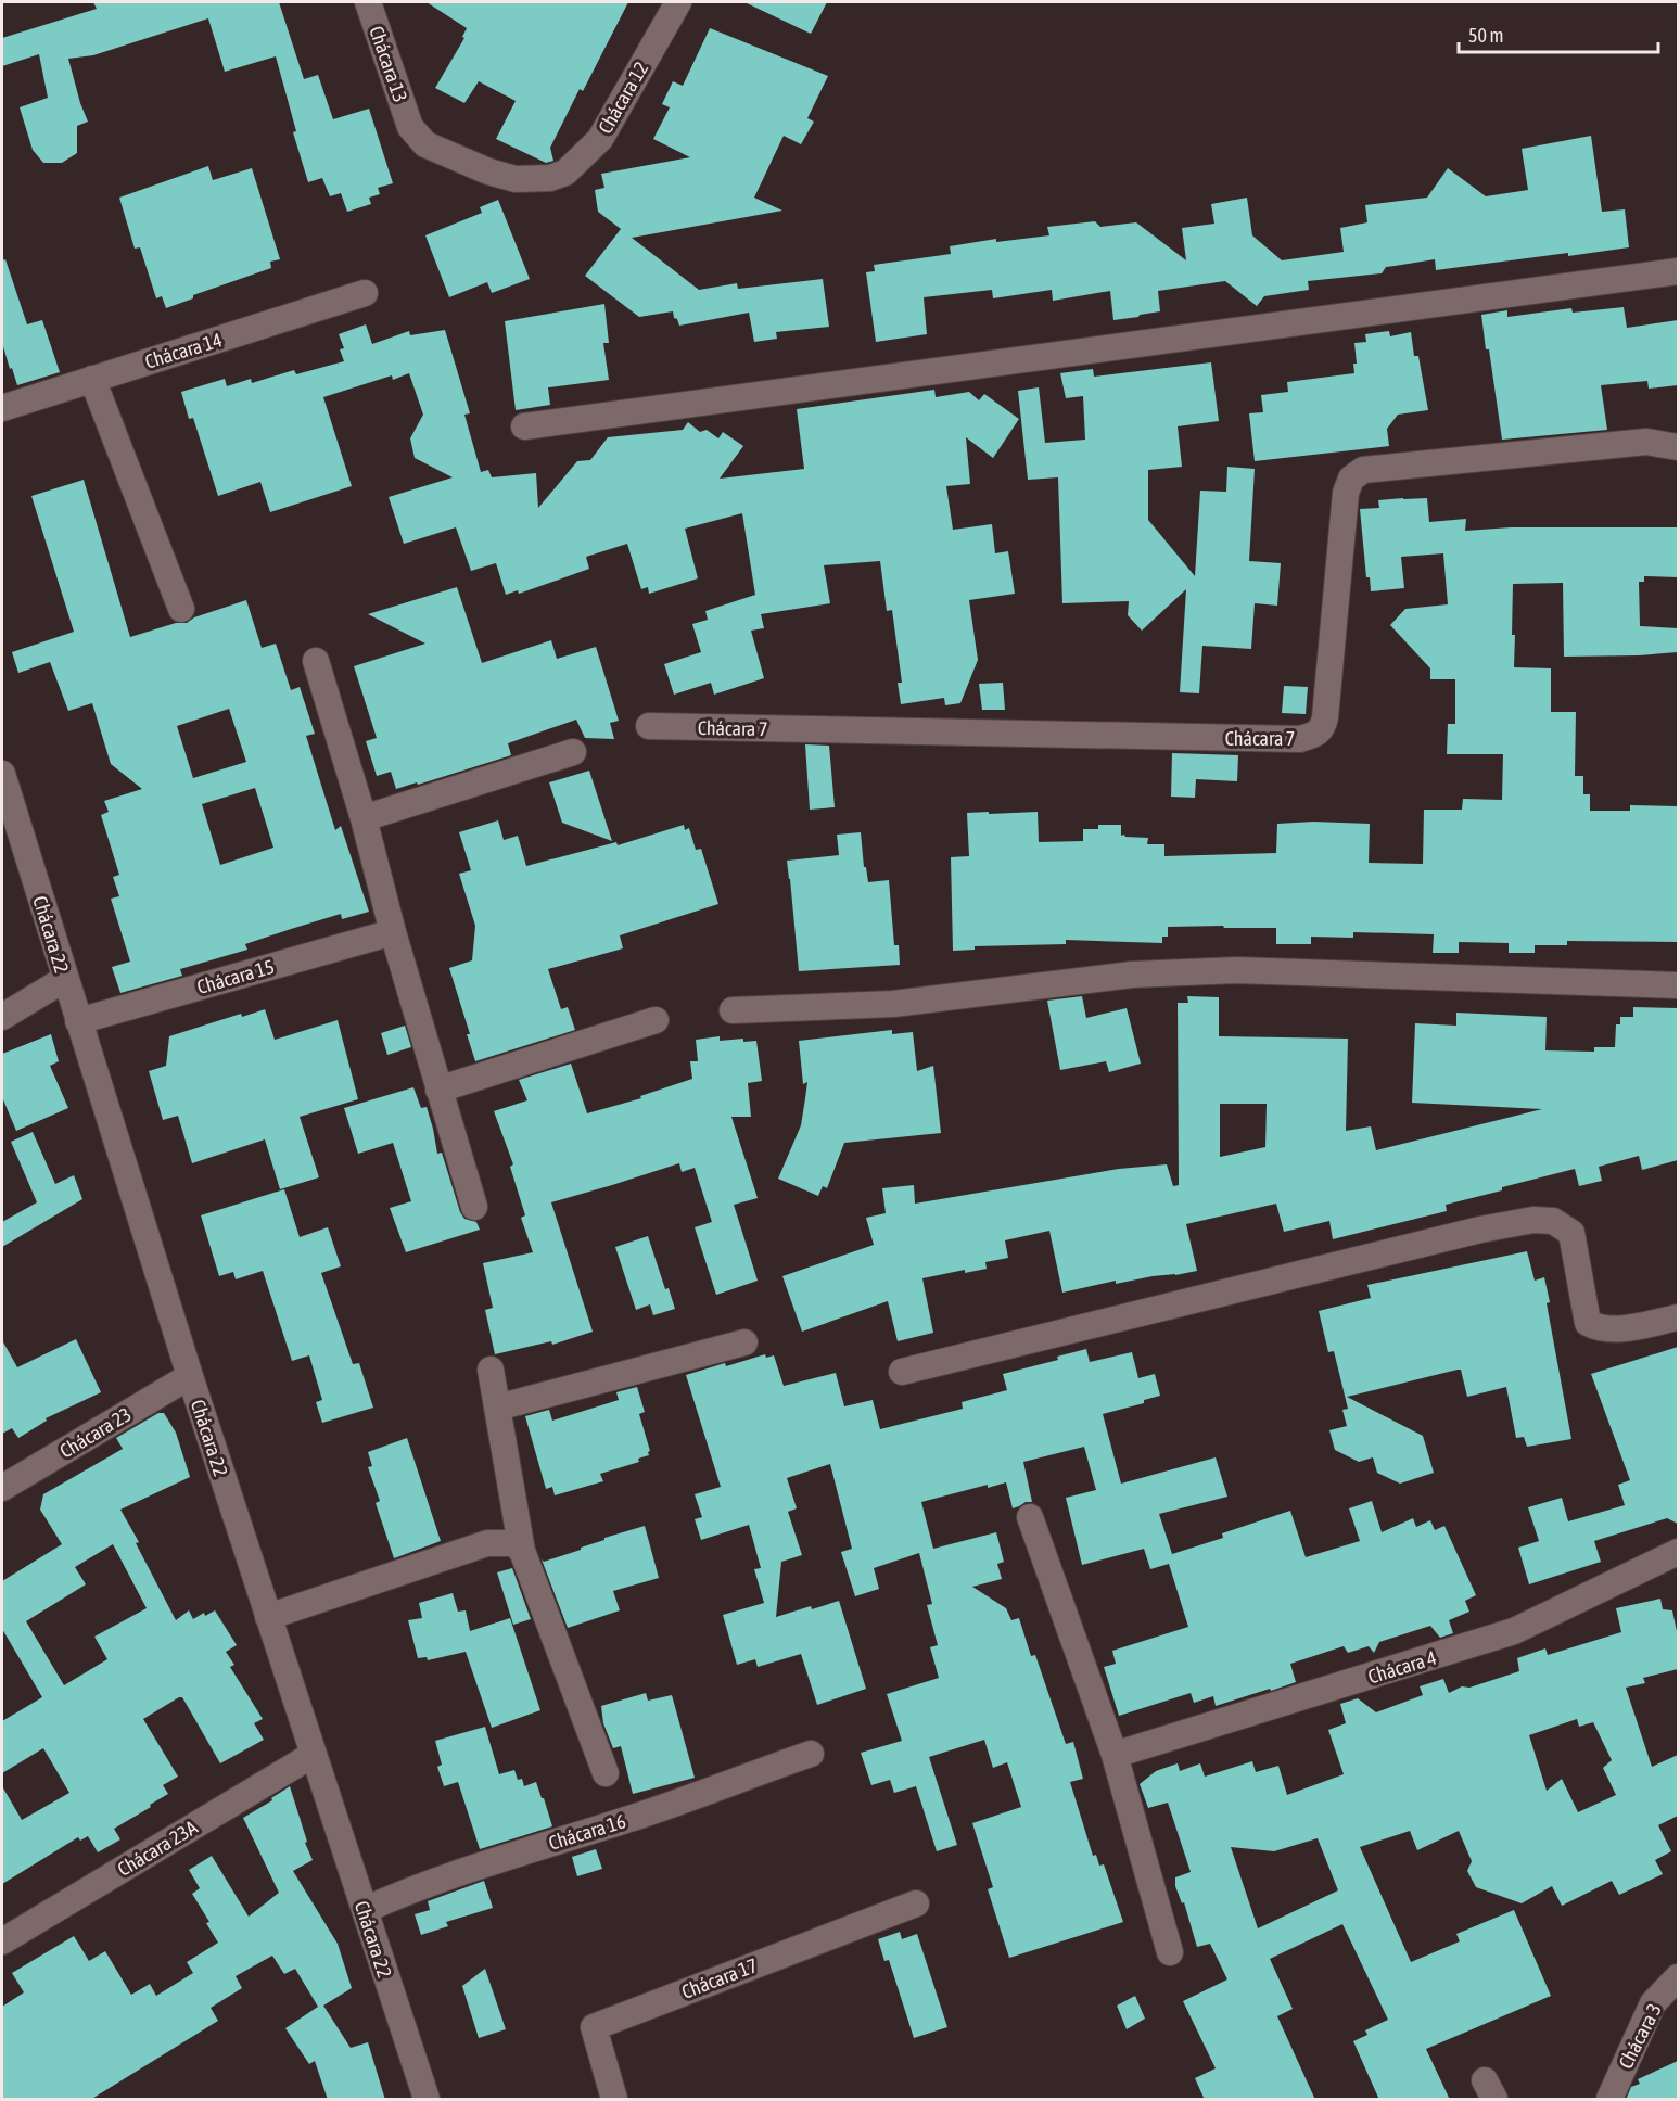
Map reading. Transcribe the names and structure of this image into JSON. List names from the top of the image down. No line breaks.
{"streets":{"street":["Chácara 13","Chácara 12","Chácara 14","Chácara 7","Chácara 22","Chácara 15","Chácara 23","Chácara 4","Chácara 16","Chácara 23A","Chácara 17","Chácara 3"]},"crossings":[["Chácara 13","Chácara 12"],["Chácara 22","Chácara 15"],["Chácara 22","Chácara 23"],["Chácara 22","Chácara 16"],["Chácara 22","Chácara 23A"]],"scale_bar":"50 m"}
